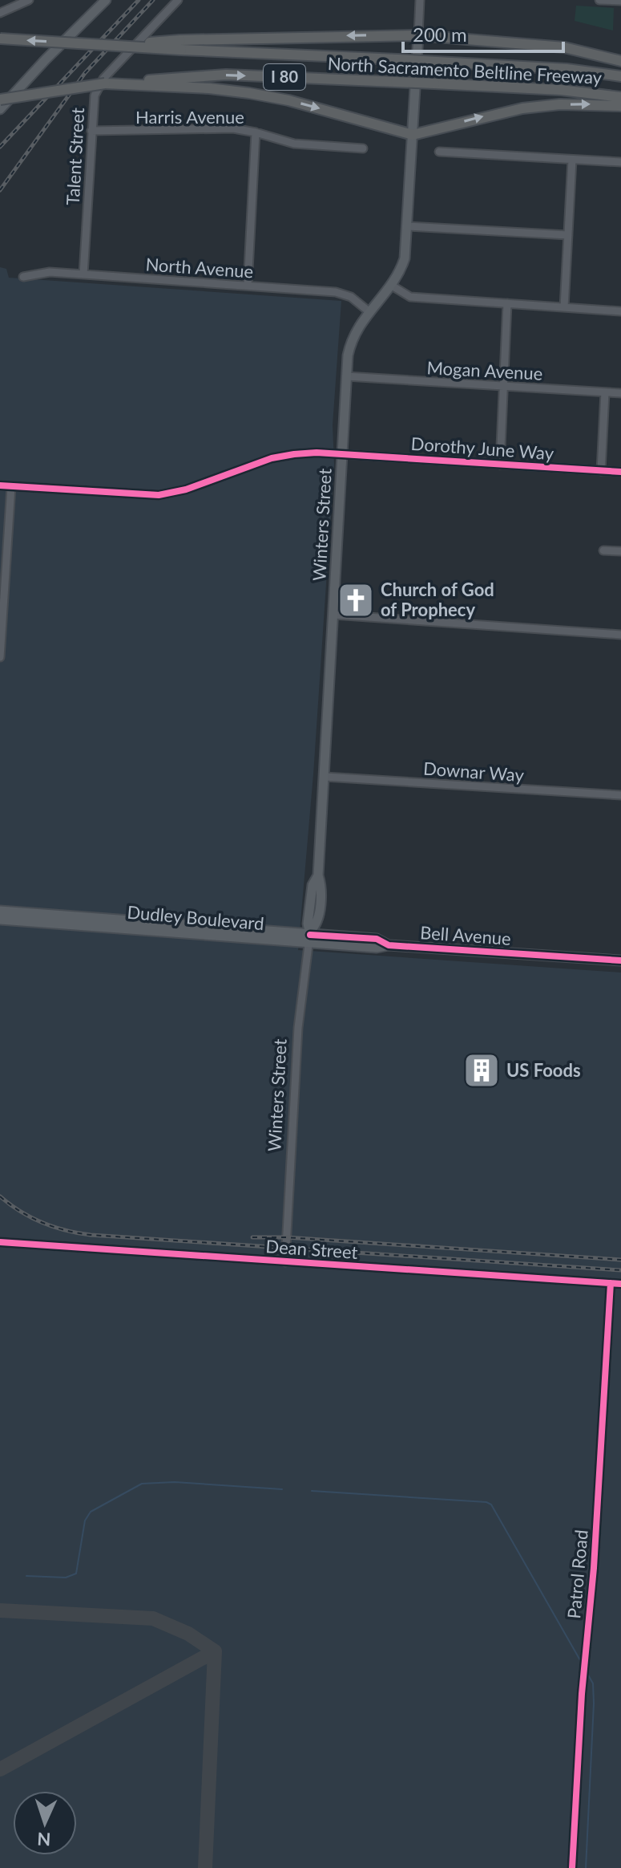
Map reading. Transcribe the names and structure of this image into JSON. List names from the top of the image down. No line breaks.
{"streets":{"highway":["North Sacramento Beltline Freeway","I 80"],"main road":["Winters Street","Dudley Boulevard","Bell Avenue"],"street":["Harris Avenue","Talent Street","North Avenue","Mogan Avenue","Dorothy June Way","Downar Way","Dean Street","Patrol Road"]},"crossings":[["Harris Avenue","Talent Street"],["Talent Street","North Avenue"],["North Avenue","Winters Street"],["Mogan Avenue","Winters Street"],["Dorothy June Way","Winters Street"],["Winters Street","Downar Way"],["Winters Street","Dudley Boulevard"],["Winters Street","Bell Avenue"],["Winters Street","Dean Street"],["Dudley Boulevard","Bell Avenue"],["Dean Street","Patrol Road"]],"places":{"church":["Church of God of Prophecy"],"building":["US Foods"]},"scale_bar":"200 m","north":"bottom"}
